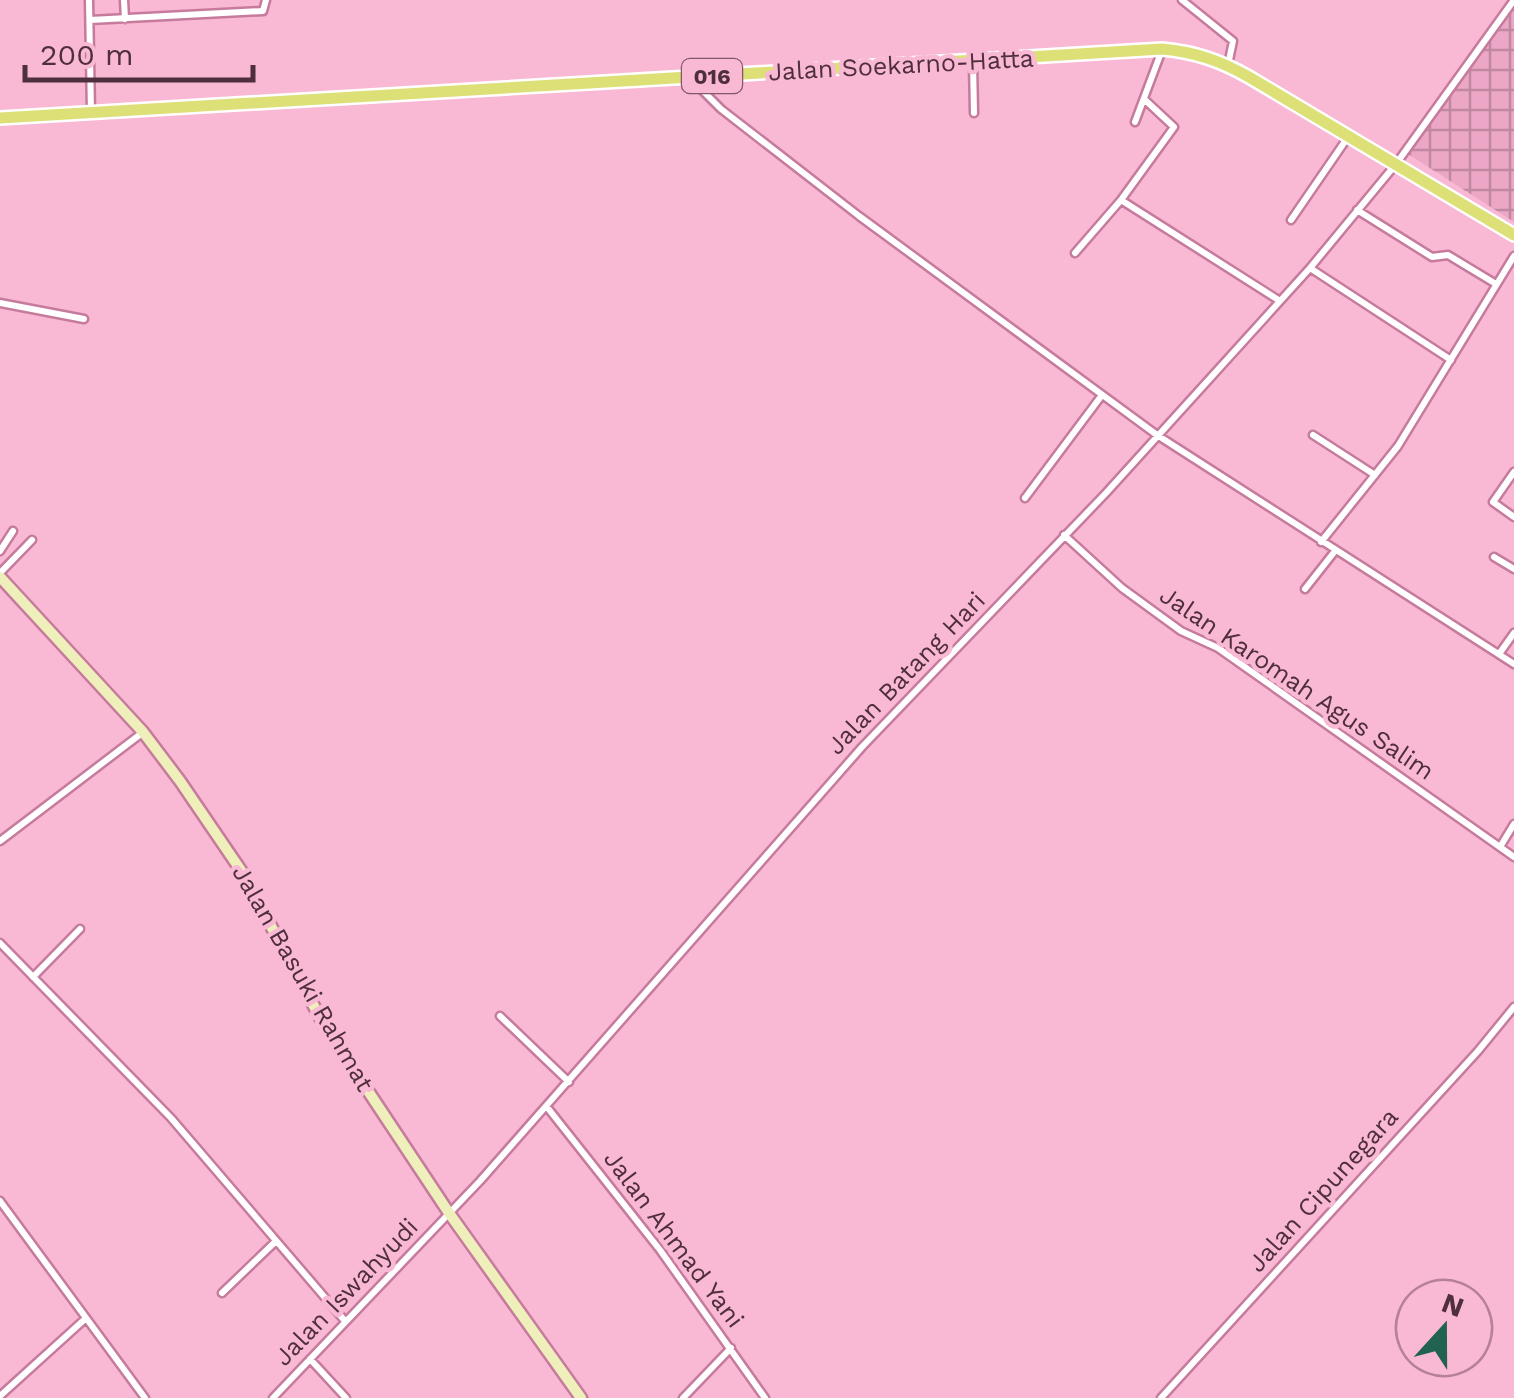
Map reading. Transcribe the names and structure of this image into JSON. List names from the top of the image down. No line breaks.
{"streets":{"main road":["Jalan Soekarno-Hatta","016","Jalan Basuki Rahmat"],"street":["Jalan Batang Hari","Jalan Karomah Agus Salim","Jalan Cipunegara","Jalan Ahmad Yani","Jalan Iswahyudi"]},"crossings":[["Jalan Soekarno-Hatta","Jalan Batang Hari"],["Jalan Batang Hari","Jalan Karomah Agus Salim"],["Jalan Batang Hari","Jalan Basuki Rahmat"],["Jalan Batang Hari","Jalan Ahmad Yani"],["Jalan Batang Hari","Jalan Iswahyudi"],["Jalan Basuki Rahmat","Jalan Iswahyudi"]],"scale_bar":"200 m","north":"top"}
